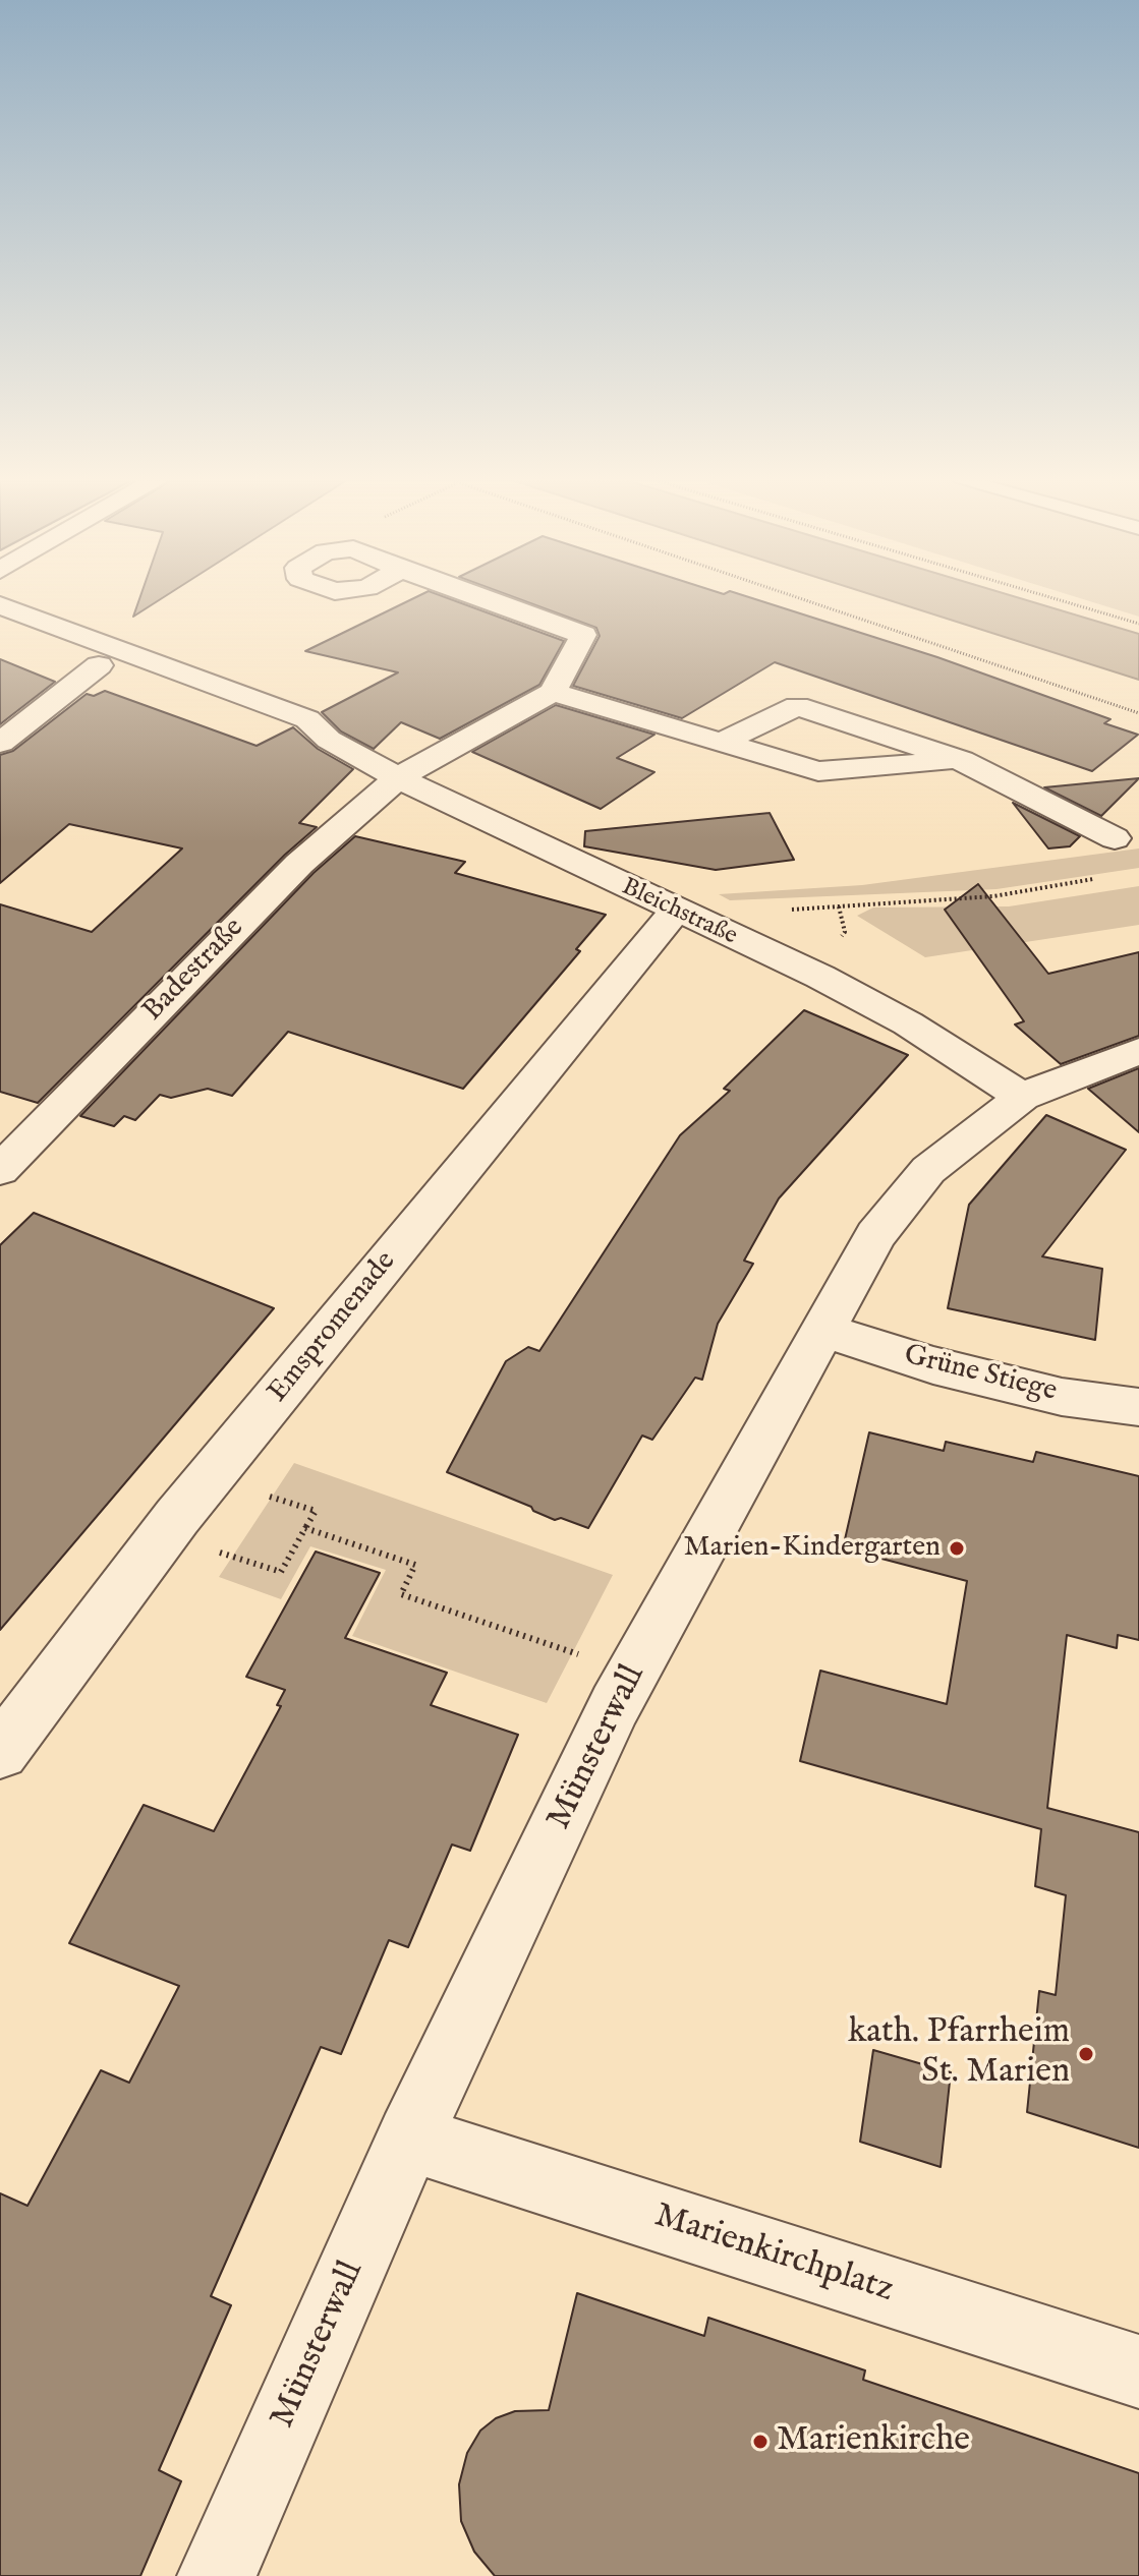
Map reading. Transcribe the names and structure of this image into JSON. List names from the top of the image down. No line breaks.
{"streets":{"street":["Bleichstraße","Badestraße","Emspromenade","Grüne Stiege","Münsterwall","Marienkirchplatz"]},"crossings":[["Bleichstraße","Badestraße"],["Bleichstraße","Emspromenade"],["Bleichstraße","Münsterwall"],["Grüne Stiege","Münsterwall"],["Münsterwall","Marienkirchplatz"]],"places":["Marien-Kindergarten","kath. Pfarrheim St. Marien","Marienkirche"]}
